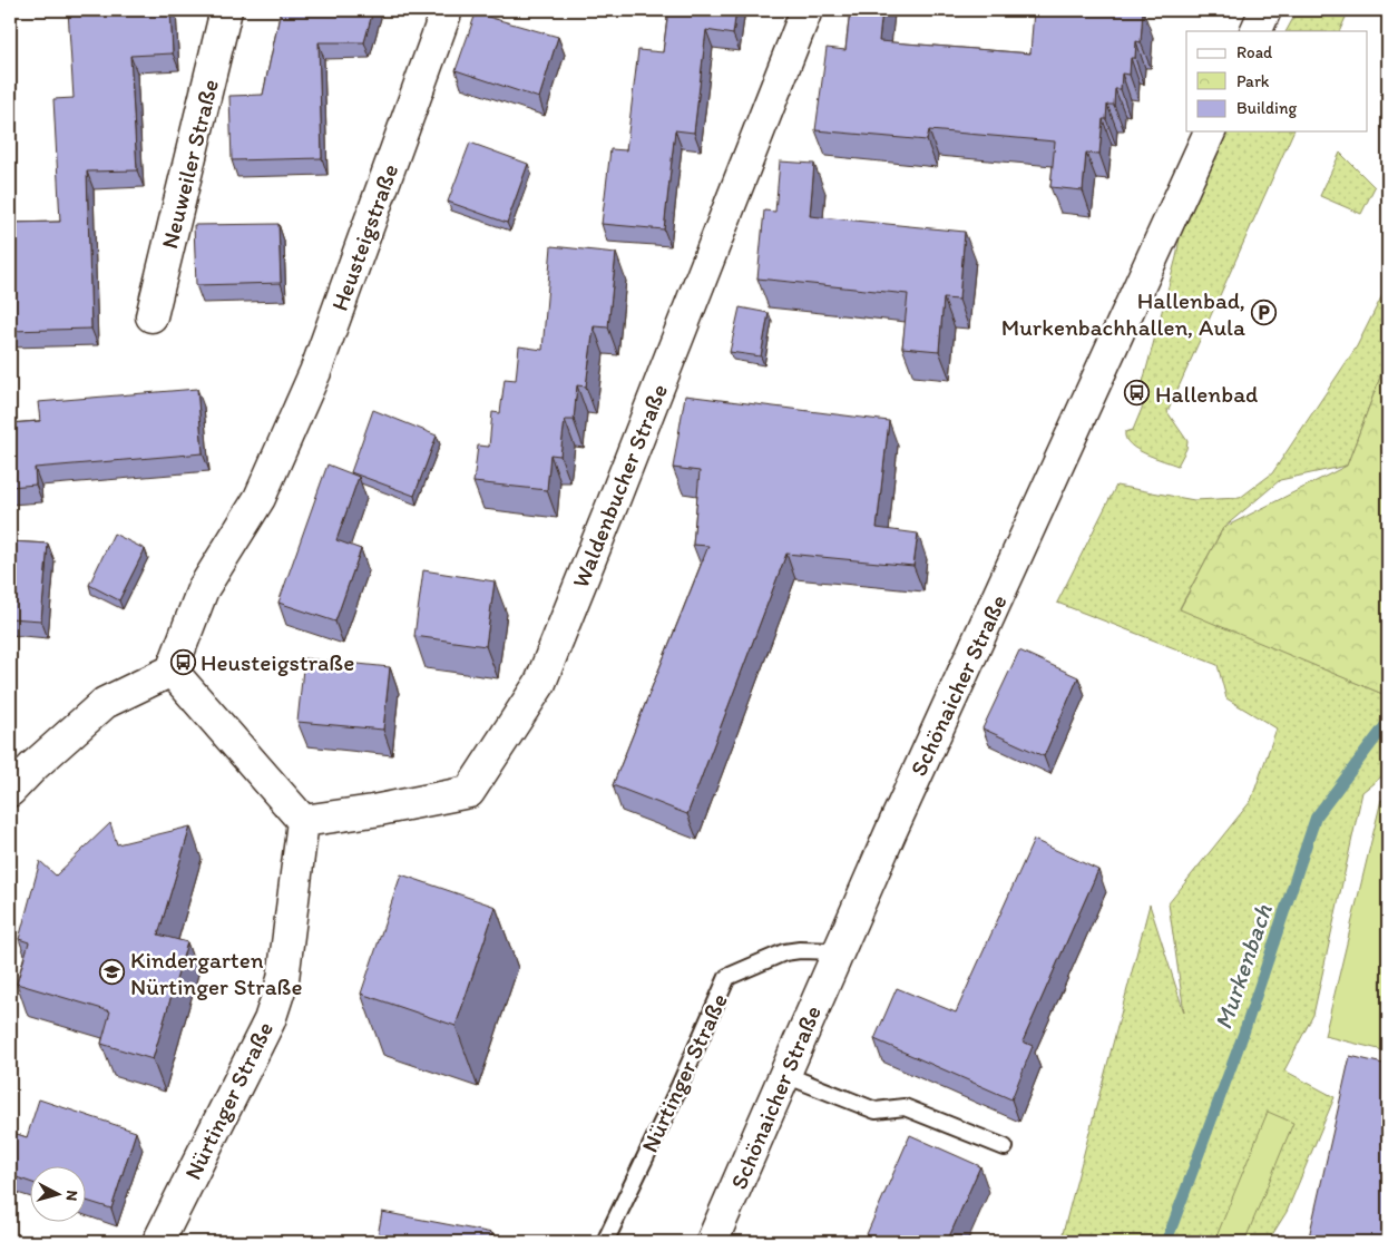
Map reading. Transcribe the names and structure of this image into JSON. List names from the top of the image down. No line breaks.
{"streets":{"street":["Neuweiler Straße","Heusteigstraße","Waldenbucher Straße","Schönaicher Straße","Nürtinger Straße"]},"crossings":[["Waldenbucher Straße","Nürtinger Straße"],["Schönaicher Straße","Nürtinger Straße"]],"water":["Murkenbach"],"places":{"parking":["Hallenbad, Murkenbachhallen, Aula"],"bus stop":["Hallenbad","Heusteigstraße"],"school or university":["Kindergarten Nürtinger Straße"]},"legend":["Road","Park","Building"],"north":"right"}
